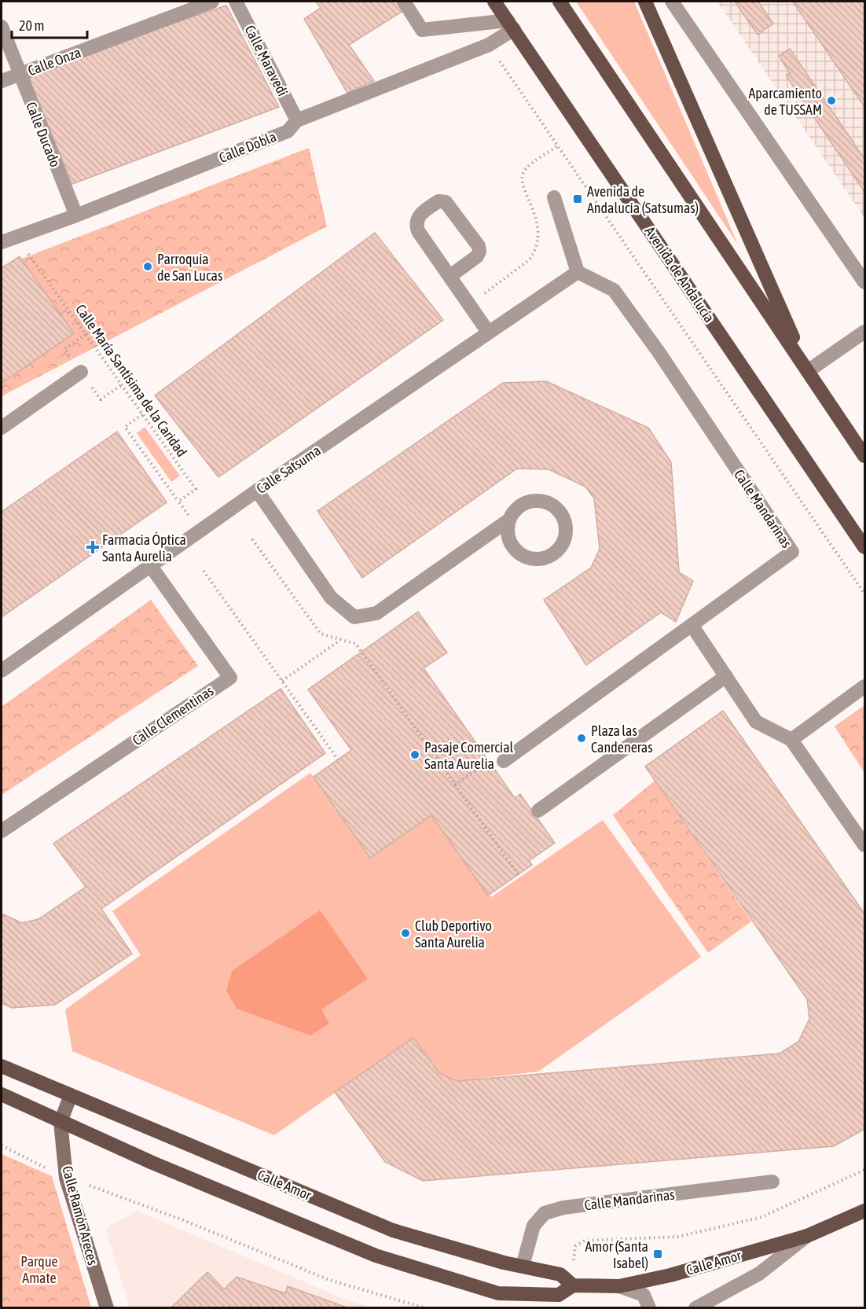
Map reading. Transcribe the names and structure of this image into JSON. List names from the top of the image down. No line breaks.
{"streets":{"main road":["Avenida de Andalucía","Calle Amor"],"street":["Calle Maravedí","Calle Onza","Calle Ducado","Calle Dobla","Calle Satsuma","Calle Mandarinas","Calle Clementinas","Calle Ramón Areces"],"path":["Calle María Santísima de la Caridad"]},"crossings":[["Calle Maravedí","Calle Dobla"],["Calle Onza","Calle Ducado"],["Calle Ducado","Calle Dobla"],["Calle Dobla","Avenida de Andalucía"],["Calle Dobla","Calle María Santísima de la Caridad"],["Calle Satsuma","Calle Mandarinas"],["Calle Satsuma","Calle Clementinas"],["Calle Mandarinas","Calle Amor"],["Calle Amor","Calle Ramón Areces"]],"parks":["Parque Amate"],"places":{"other":["Aparcamiento de TUSSAM","Parroquia de San Lucas","Plaza las Candeneras","Pasaje Comercial Santa Aurelia","Club Deportivo Santa Aurelia"],"transit":["Avenida de Andalucía (Satsumas)","Amor (Santa Isabel)"],"health":["Farmacia Óptica Santa Aurelia"]},"scale_bar":"20 m"}
